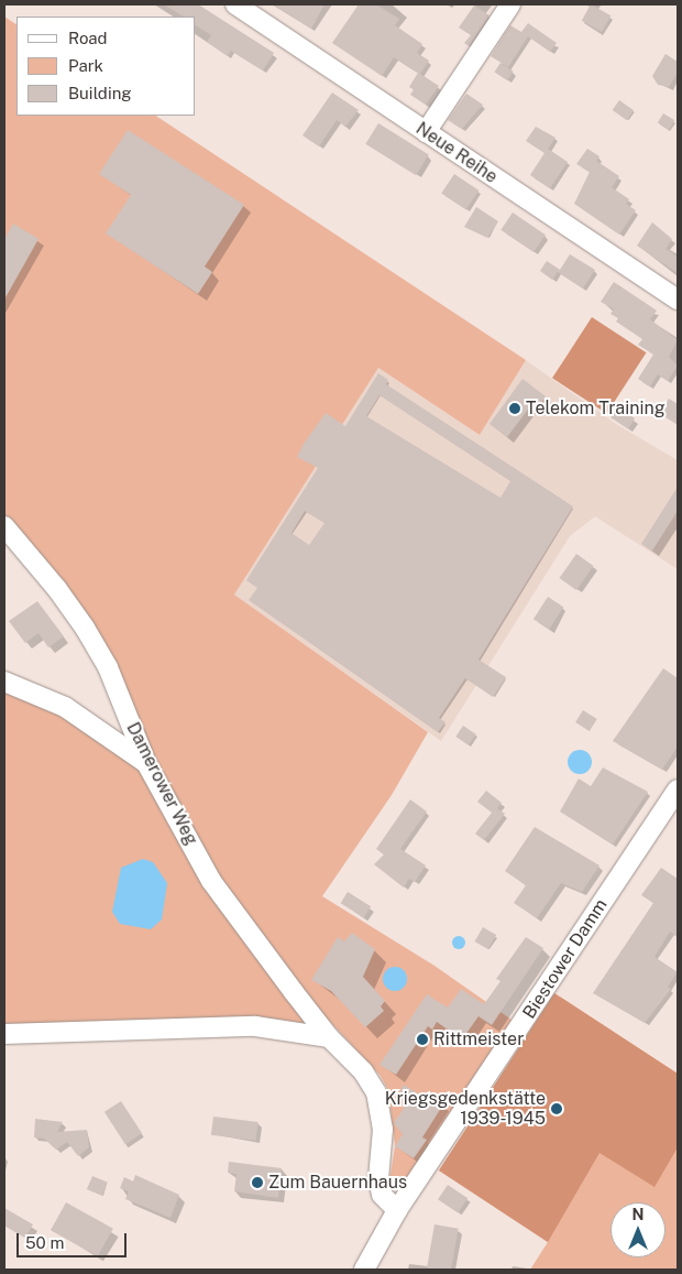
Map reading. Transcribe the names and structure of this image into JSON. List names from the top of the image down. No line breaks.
{"streets":{"street":["Neue Reihe","Damerower Weg","Biestower Damm"]},"crossings":[["Damerower Weg","Biestower Damm"]],"places":["Telekom Training","Rittmeister","Kriegsgedenkstätte 1939-1945","Zum Bauernhaus"],"legend":["Road","Park","Building"],"scale_bar":"50 m","north":"top"}
